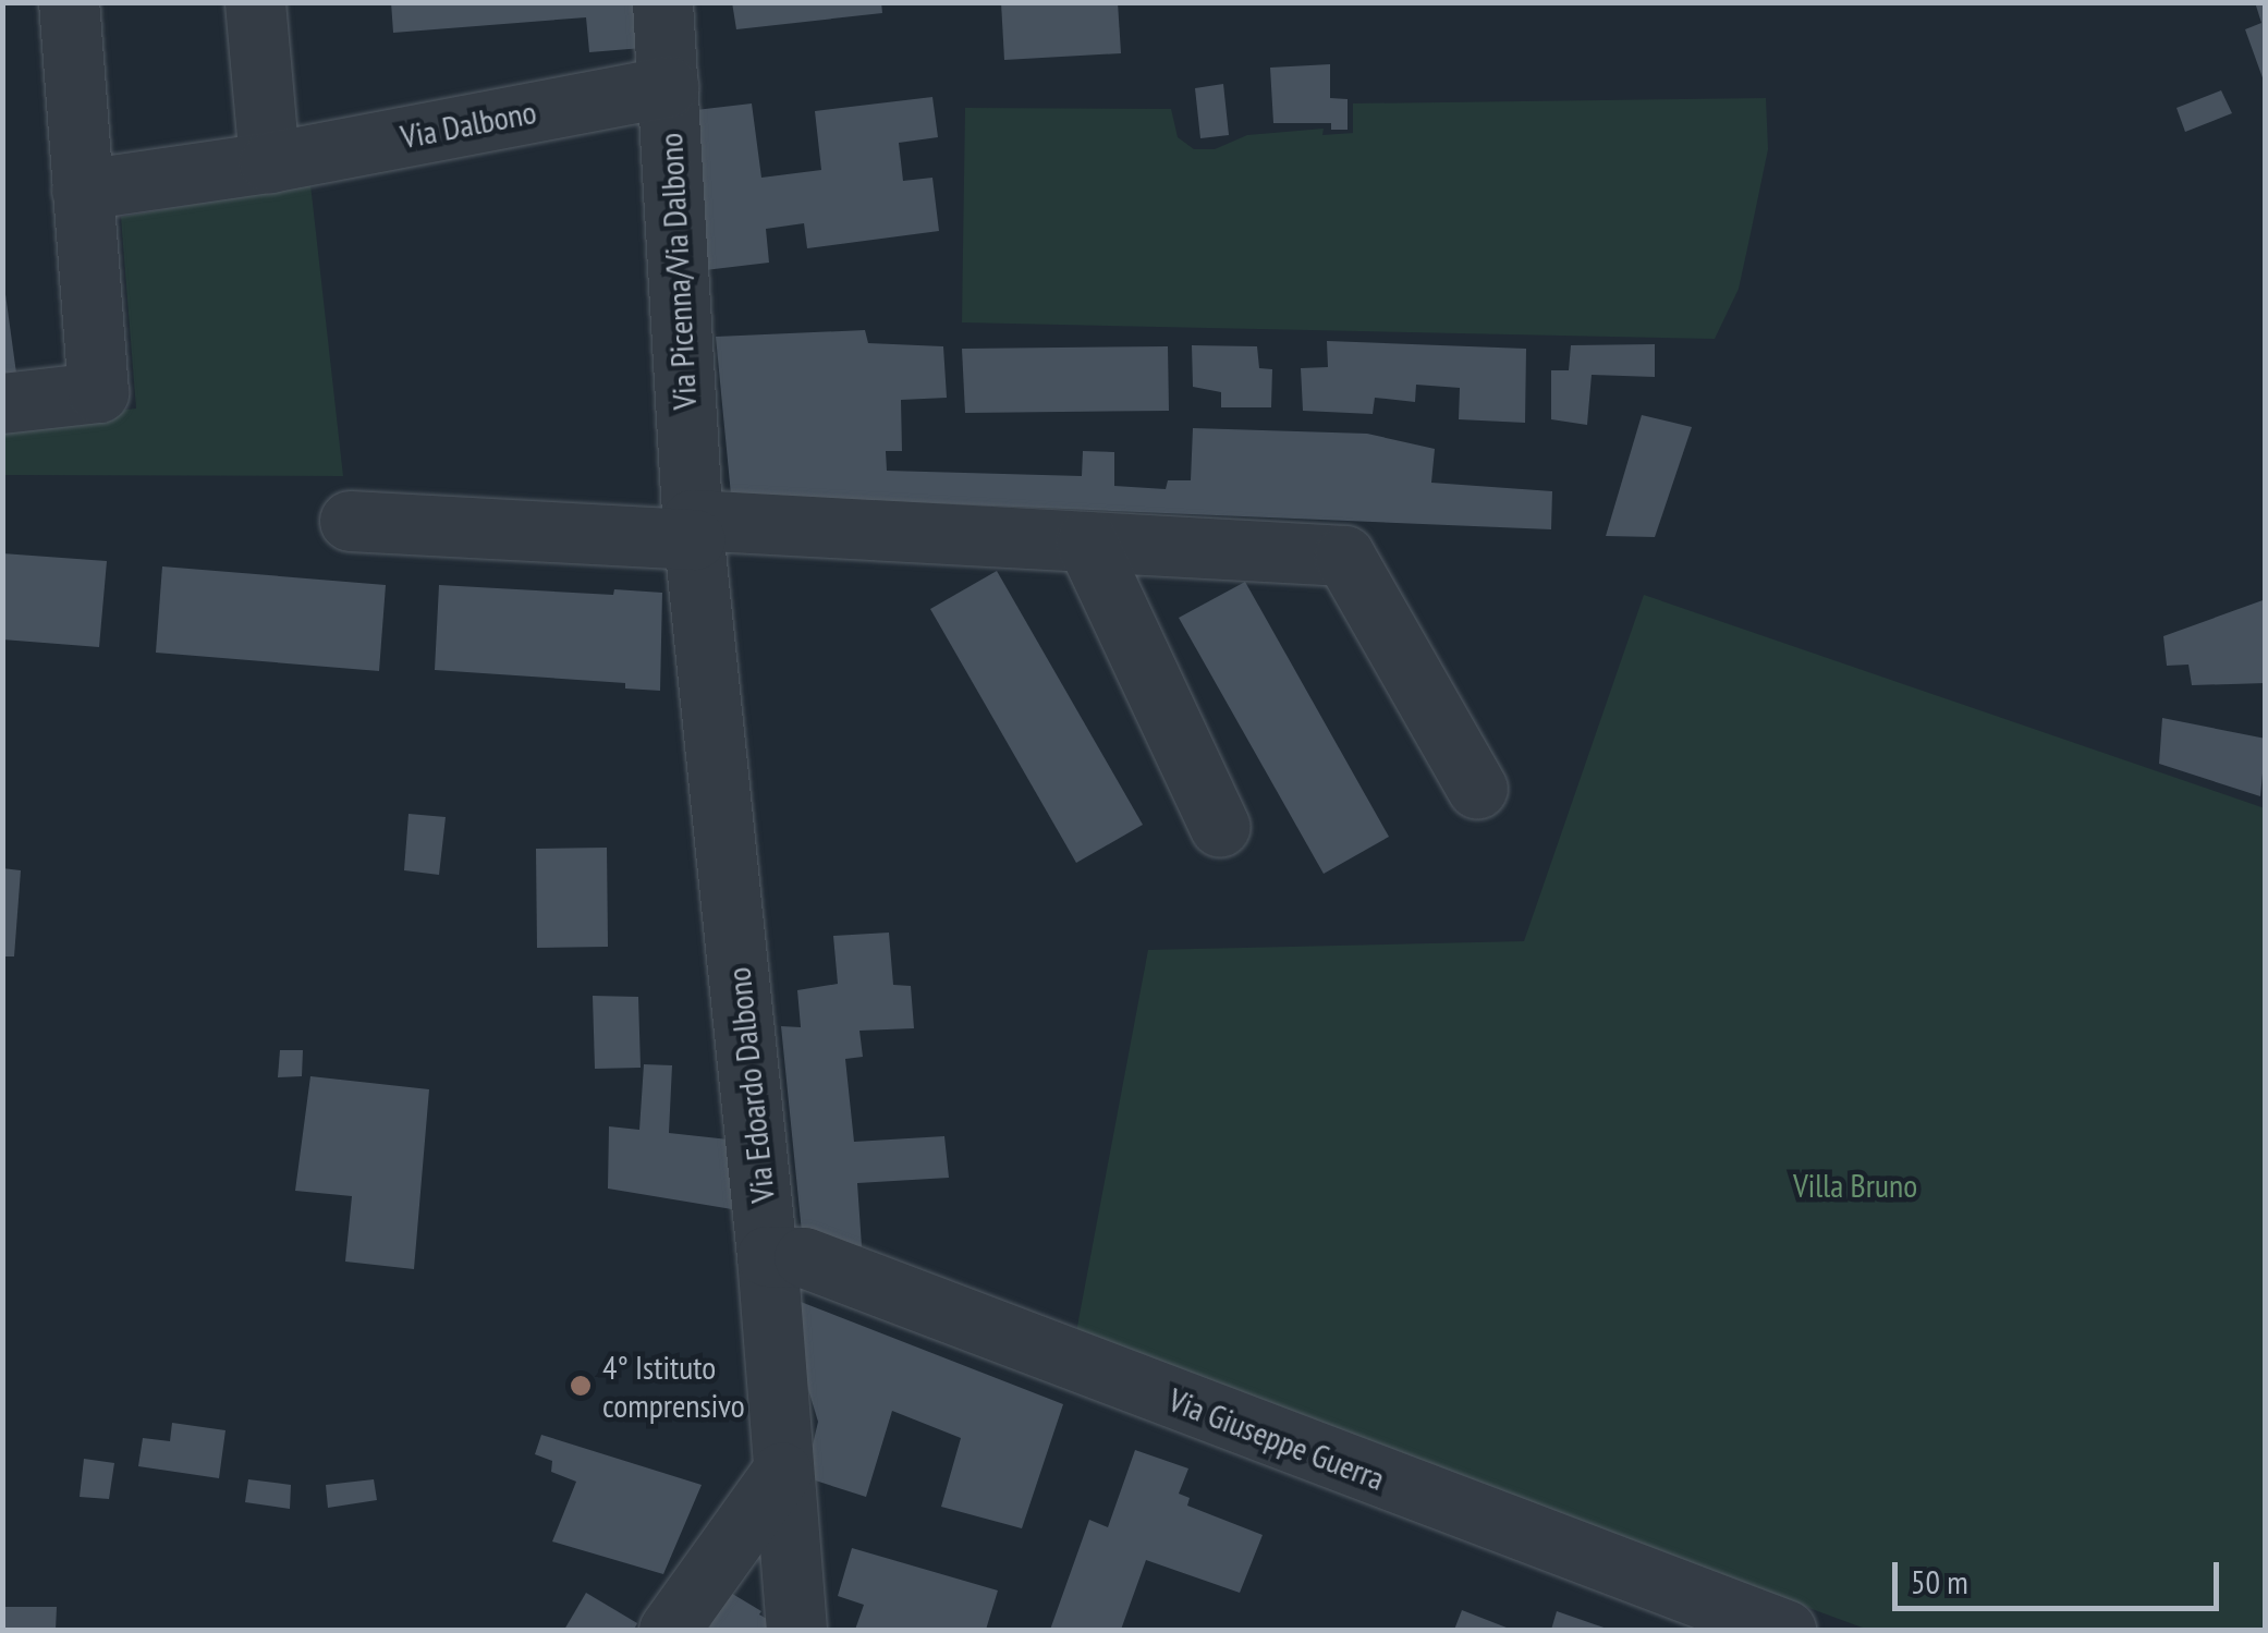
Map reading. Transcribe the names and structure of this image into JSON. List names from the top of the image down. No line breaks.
{"streets":{"street":["Via Dalbono","Via Picenna/Via Dalbono","Via Edoardo Dalbono","Via Giuseppe Guerra"]},"crossings":[["Via Dalbono","Via Picenna/Via Dalbono"],["Via Picenna/Via Dalbono","Via Edoardo Dalbono"],["Via Edoardo Dalbono","Via Giuseppe Guerra"]],"parks":["Villa Bruno"],"places":["4° Istituto comprensivo"],"scale_bar":"50 m"}
